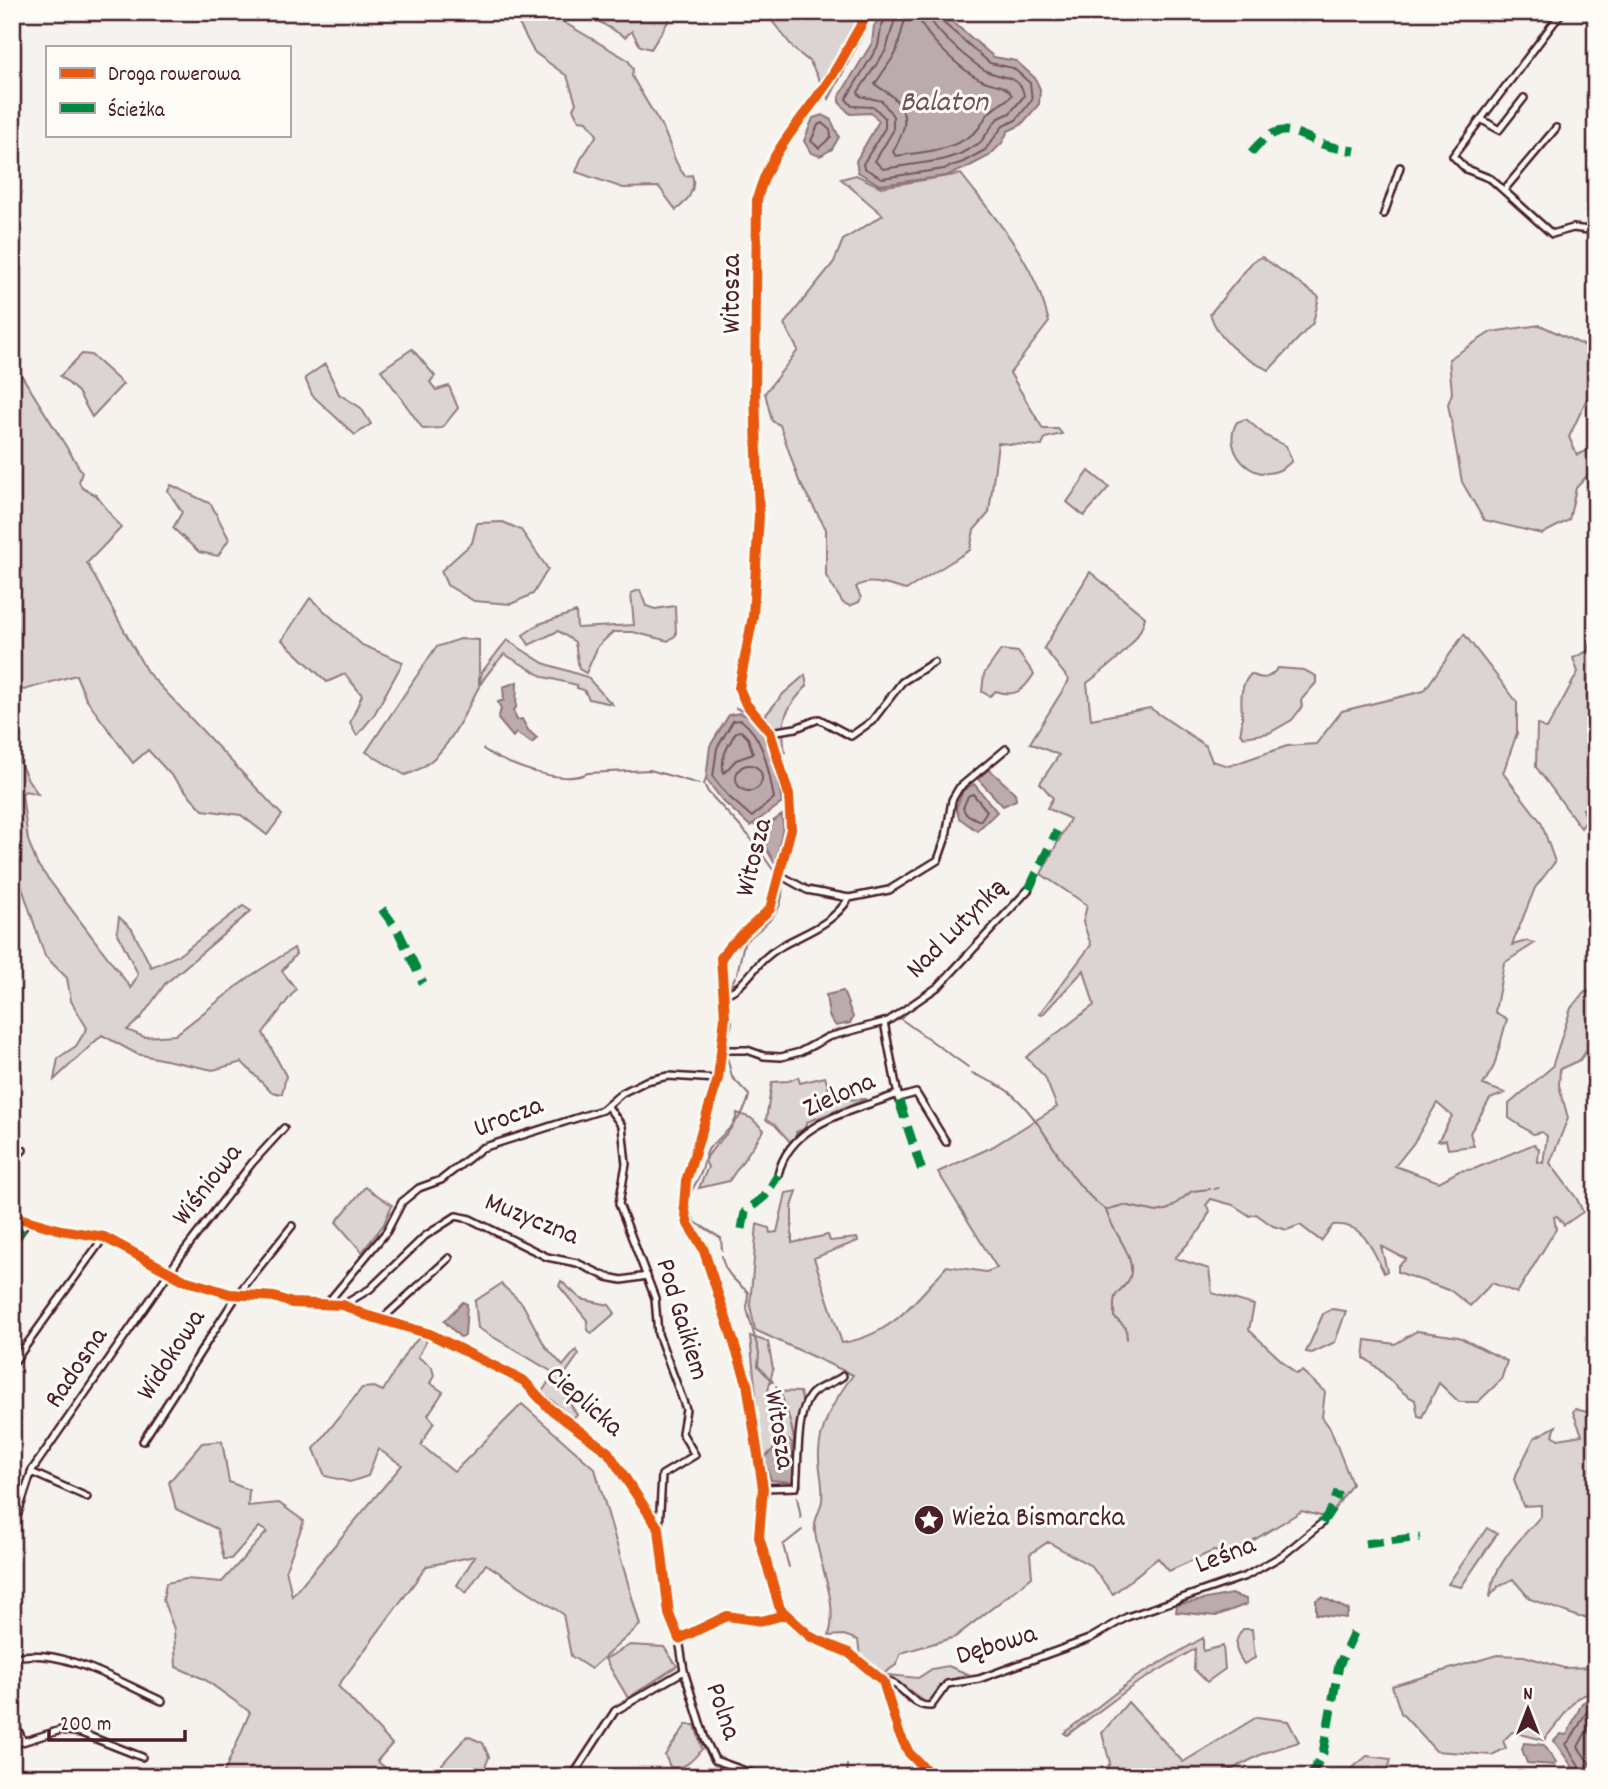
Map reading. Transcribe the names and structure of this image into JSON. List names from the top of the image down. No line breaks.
{"streets":{"street":["Witosza","Nad Lutynką","Zielona","Urocza","Wiśniowa","Muzyczna","Pod Gaikiem","Widokowa","Radosna","Cieplicka","Leśna","Dębowa","Polna"]},"crossings":[["Witosza","Nad Lutynką"],["Witosza","Urocza"],["Witosza","Dębowa"],["Urocza","Pod Gaikiem"],["Urocza","Cieplicka"],["Wiśniowa","Radosna"],["Wiśniowa","Cieplicka"],["Muzyczna","Pod Gaikiem"],["Muzyczna","Cieplicka"],["Pod Gaikiem","Cieplicka"],["Widokowa","Cieplicka"],["Radosna","Cieplicka"],["Cieplicka","Polna"],["Leśna","Dębowa"]],"water":["Balaton"],"places":{"place":["Wieża Bismarcka"]},"legend":["Droga rowerowa","Ścieżka"],"scale_bar":"200 m","north":"top"}
